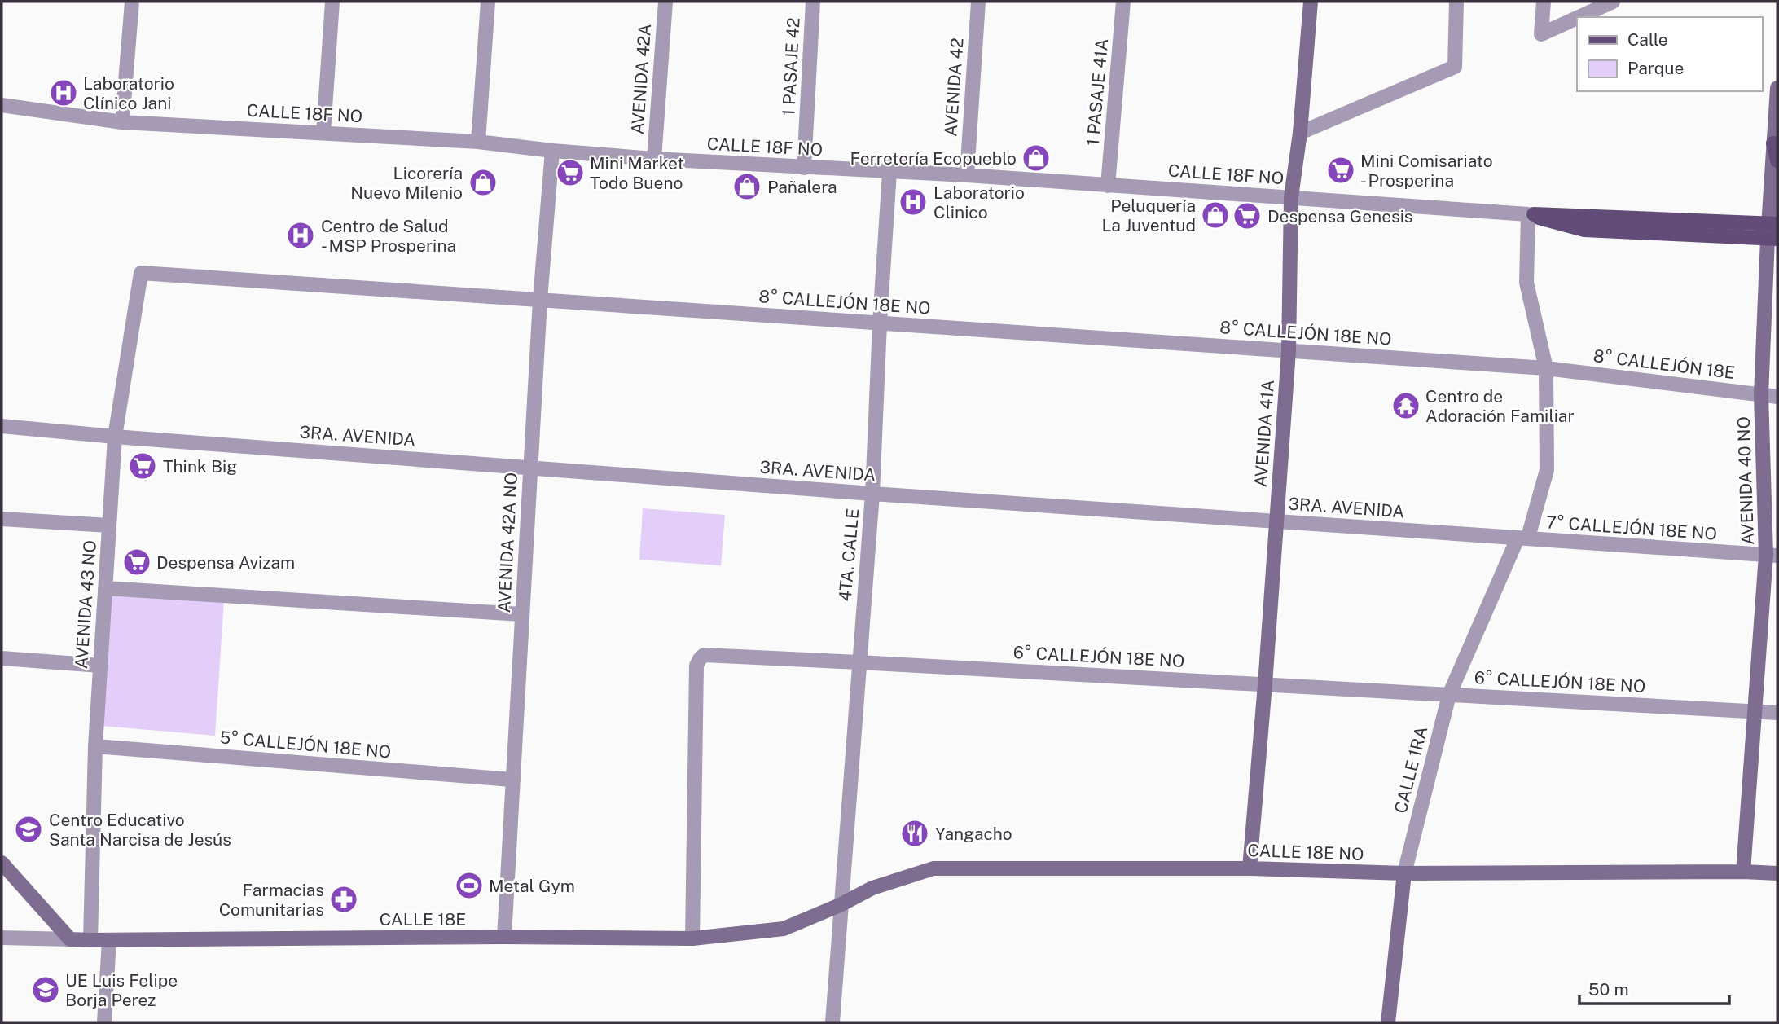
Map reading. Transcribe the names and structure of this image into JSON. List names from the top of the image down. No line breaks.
{"streets":{"street":["1 PASAJE 42","AVENIDA 42A","AVENIDA 42","1 PASAJE 41A","CALLE 18F NO","8° CALLEJÓN 18E NO","8° CALLEJÓN 18E","AVENIDA 41A","3RA. AVENIDA","AVENIDA 40 NO","7° CALLEJÓN 18E NO","AVENIDA 42A NO","4TA. CALLE","AVENIDA 43 NO","6° CALLEJÓN 18E NO","5° CALLEJÓN 18E NO","CALLE 1RA","CALLE 18E NO","CALLE 18E"]},"crossings":[["1 PASAJE 42","CALLE 18F NO"],["AVENIDA 42A","CALLE 18F NO"],["AVENIDA 42","CALLE 18F NO"],["1 PASAJE 41A","CALLE 18F NO"],["CALLE 18F NO","AVENIDA 41A"],["CALLE 18F NO","AVENIDA 42A NO"],["CALLE 18F NO","4TA. CALLE"],["CALLE 18F NO","CALLE 1RA"],["8° CALLEJÓN 18E NO","8° CALLEJÓN 18E"],["8° CALLEJÓN 18E NO","AVENIDA 41A"],["8° CALLEJÓN 18E NO","AVENIDA 42A NO"],["8° CALLEJÓN 18E NO","4TA. CALLE"],["8° CALLEJÓN 18E NO","AVENIDA 43 NO"],["8° CALLEJÓN 18E NO","CALLE 1RA"],["8° CALLEJÓN 18E","AVENIDA 40 NO"],["8° CALLEJÓN 18E","CALLE 1RA"],["AVENIDA 41A","3RA. AVENIDA"],["AVENIDA 41A","6° CALLEJÓN 18E NO"],["AVENIDA 41A","CALLE 18E NO"],["3RA. AVENIDA","7° CALLEJÓN 18E NO"],["3RA. AVENIDA","AVENIDA 42A NO"],["3RA. AVENIDA","4TA. CALLE"],["3RA. AVENIDA","AVENIDA 43 NO"],["3RA. AVENIDA","CALLE 1RA"],["AVENIDA 40 NO","7° CALLEJÓN 18E NO"],["AVENIDA 40 NO","6° CALLEJÓN 18E NO"],["AVENIDA 40 NO","CALLE 18E NO"],["7° CALLEJÓN 18E NO","CALLE 1RA"],["AVENIDA 42A NO","5° CALLEJÓN 18E NO"],["AVENIDA 42A NO","CALLE 18E"],["4TA. CALLE","6° CALLEJÓN 18E NO"],["4TA. CALLE","CALLE 18E NO"],["4TA. CALLE","CALLE 18E"],["AVENIDA 43 NO","5° CALLEJÓN 18E NO"],["AVENIDA 43 NO","CALLE 18E"],["6° CALLEJÓN 18E NO","CALLE 1RA"],["6° CALLEJÓN 18E NO","CALLE 18E"],["CALLE 1RA","CALLE 18E NO"],["CALLE 18E NO","CALLE 18E"]],"places":{"hospital":["Laboratorio Clínico Jani","Laboratorio Clinico","Centro de Salud - MSP Prosperina"],"shop":["Ferretería Ecopueblo","Licorería Nuevo Milenio","Pañalera","Peluquería La Juventud"],"supermarket":["Mini Comisariato - Prosperina","Mini Market Todo Bueno","Despensa Genesis","Think Big","Despensa Avizam"],"temple":["Centro de Adoración Familiar"],"school or university":["Centro Educativo Santa Narcisa de Jesús","UE Luis Felipe Borja Perez"],"restaurant":["Yangacho"],"sports":["Metal Gym"],"pharmacy":["Farmacias Comunitarias"]},"legend":["Calle","Parque"],"scale_bar":"50 m"}
